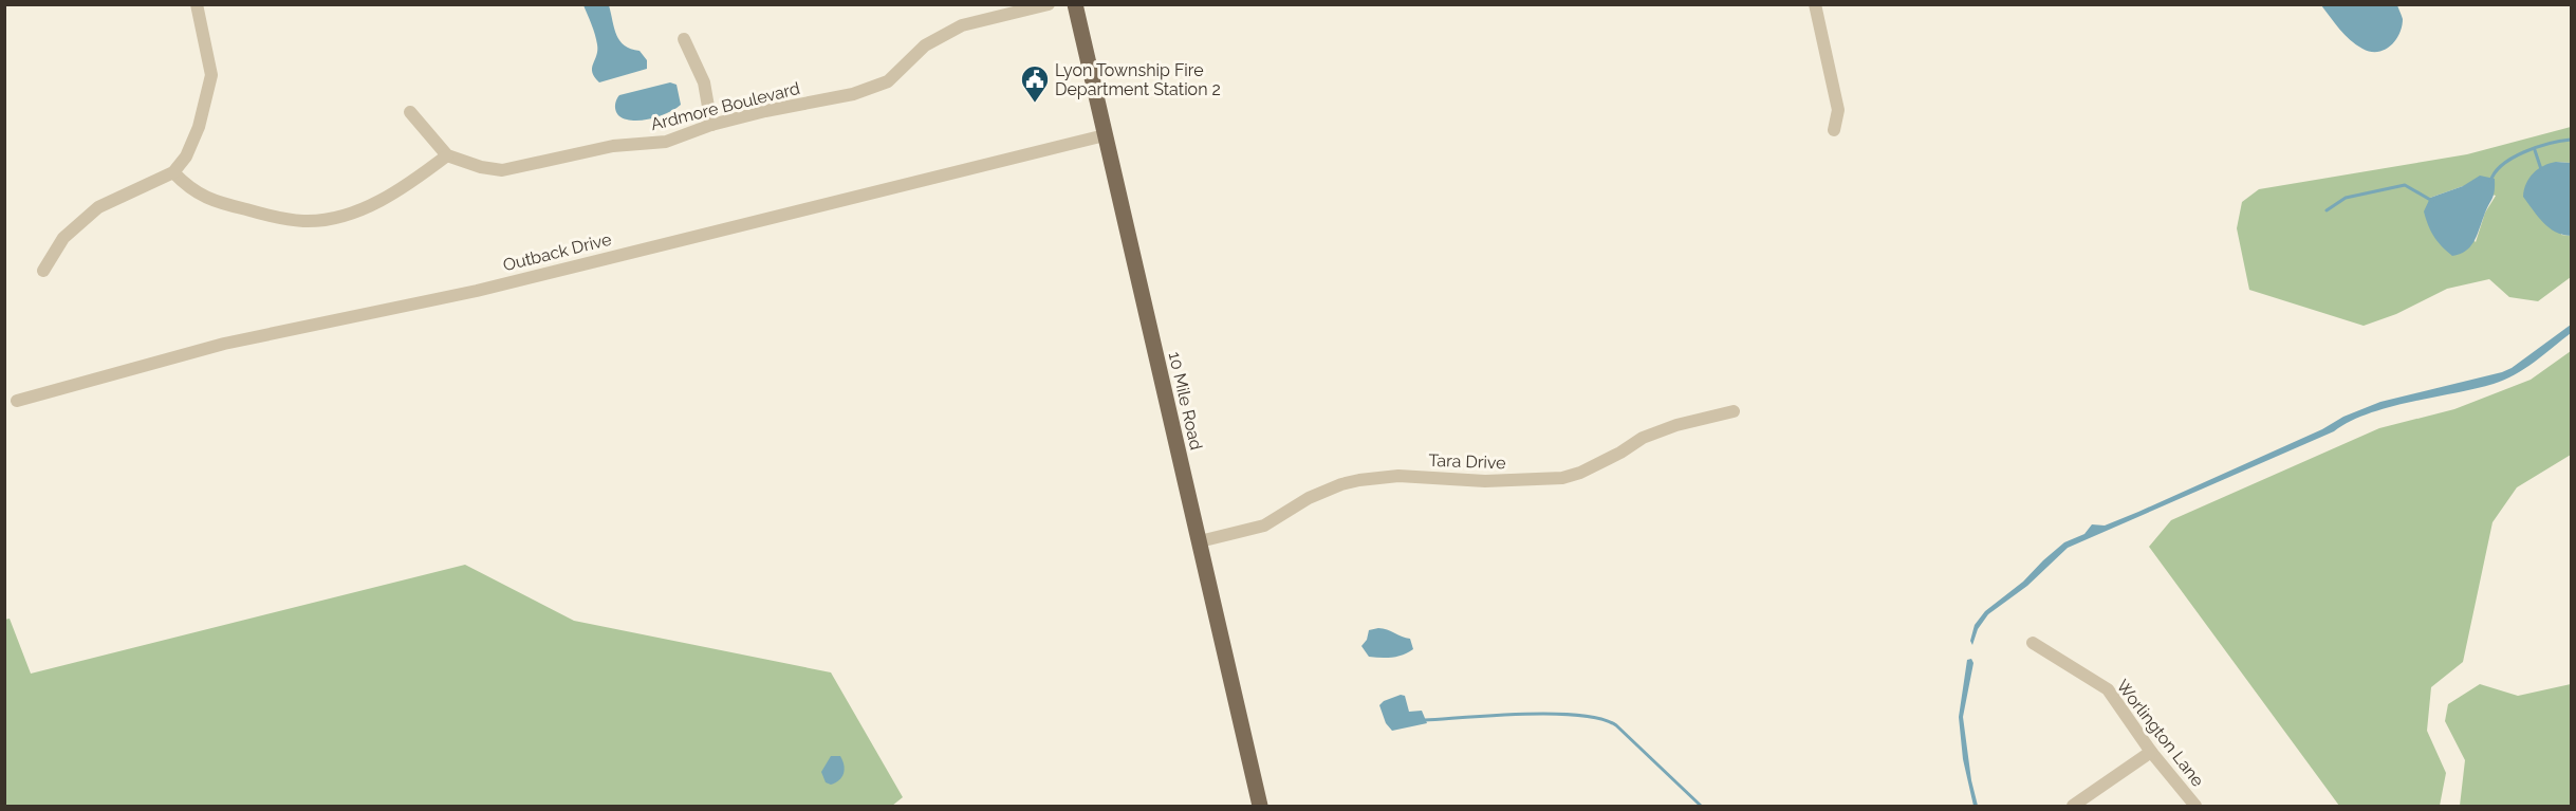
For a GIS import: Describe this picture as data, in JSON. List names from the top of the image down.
{
  "streets": {
    "main road": ["10 Mile Road"],
    "street": [
      "Ardmore Boulevard",
      "Outback Drive",
      "Tara Drive",
      "Worlington Lane"
    ]
  },
  "crossings": [
    ["Outback Drive", "10 Mile Road"],
    ["10 Mile Road", "Tara Drive"]
  ],
  "places": {
    "public building": ["Lyon Township Fire Department Station 2"]
  }
}
